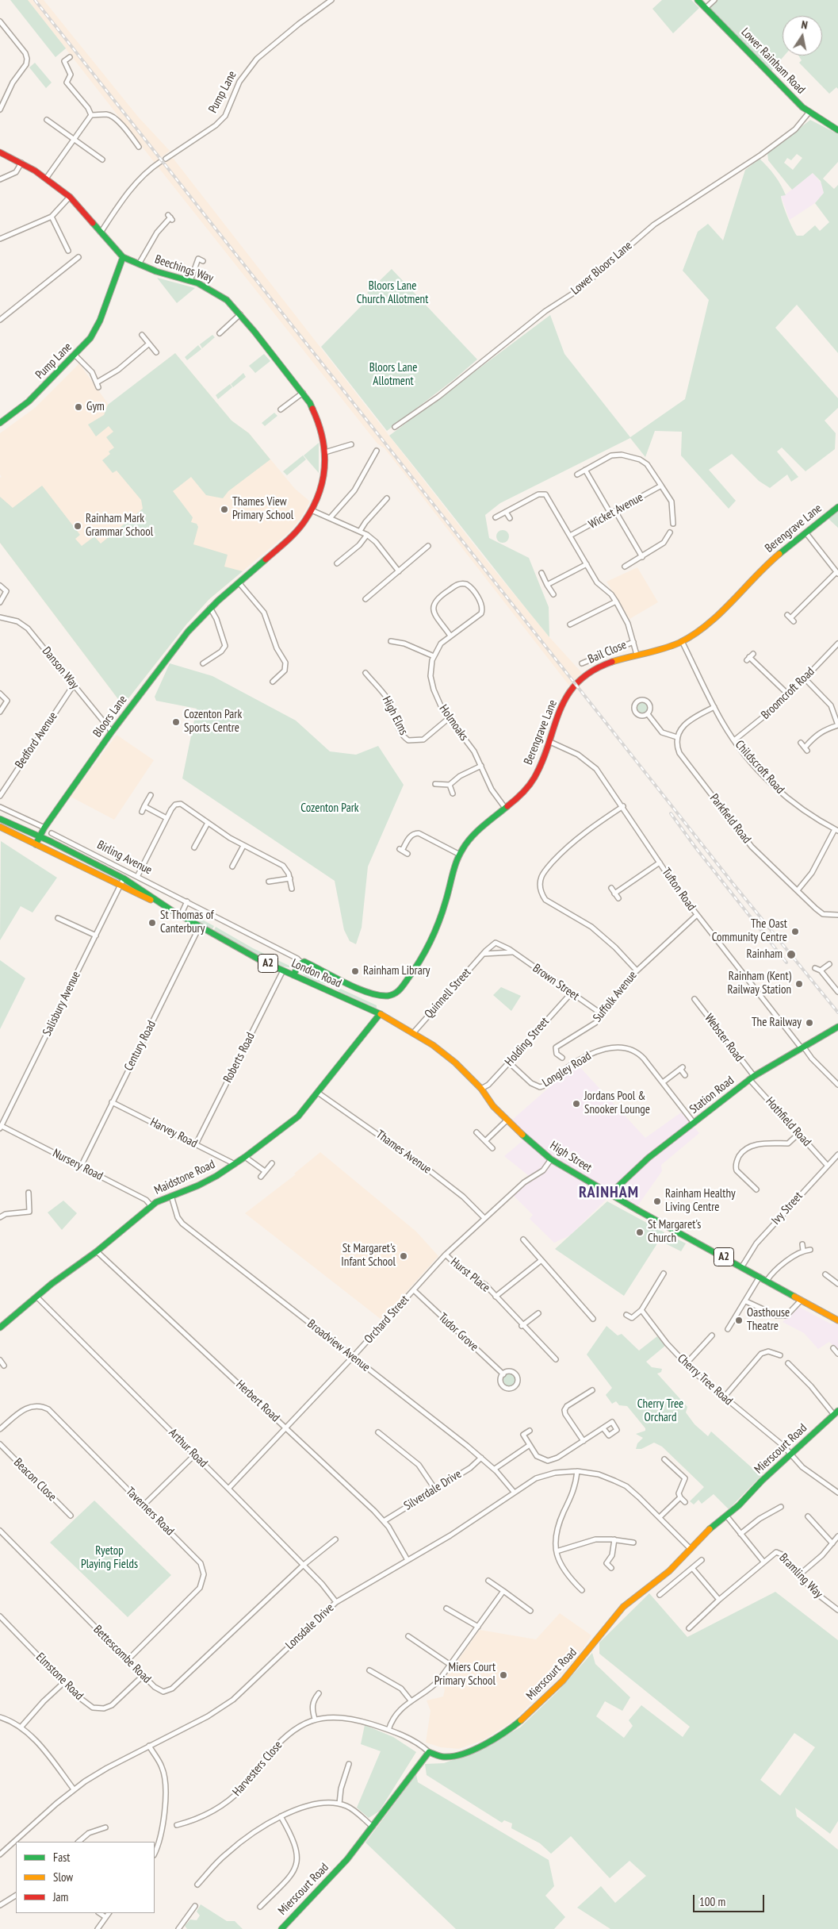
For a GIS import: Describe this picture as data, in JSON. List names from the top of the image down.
{
  "streets": {
    "street": [
      "Lower Rainham Road",
      "Pump Lane",
      "Lower Bloors Lane",
      "Beechings Way",
      "Wicket Avenue",
      "Berengrave Lane",
      "Bail Close",
      "Danson Way",
      "Broomcroft Road",
      "High Elms",
      "Bloors Lane",
      "Holmoaks",
      "Bedford Avenue",
      "Childscroft Road",
      "Parkfield Road",
      "Birling Avenue",
      "Tufton Road",
      "A2",
      "London Road",
      "Brown Street",
      "Quinnell Street",
      "Suffolk Avenue",
      "Salisbury Avenue",
      "Webster Road",
      "Holding Street",
      "Century Road",
      "Roberts Road",
      "Longley Road",
      "Station Road",
      "Hothfield Road",
      "Harvey Road",
      "Thames Avenue",
      "High Street",
      "Nursery Road",
      "Maidstone Road",
      "Ivy Street",
      "Hurst Place",
      "Orchard Street",
      "Tudor Grove",
      "Broadview Avenue",
      "Cherry Tree Road",
      "Herbert Road",
      "Arthur Road",
      "Mierscourt Road",
      "Beacon Close",
      "Silverdale Drive",
      "Taverners Road",
      "Bramling Way",
      "Lonsdale Drive",
      "Bettescombe Road",
      "Elmstone Road",
      "Harvesters Close"
    ]
  },
  "crossings": [
    ["Lower Rainham Road", "Lower Bloors Lane"],
    ["Pump Lane", "Beechings Way"],
    ["Beechings Way", "Bloors Lane"],
    ["Berengrave Lane", "Holmoaks"],
    ["Berengrave Lane", "Childscroft Road"],
    ["Berengrave Lane", "Birling Avenue"],
    ["Berengrave Lane", "Tufton Road"],
    ["Danson Way", "Bloors Lane"],
    ["Danson Way", "Bedford Avenue"],
    ["Broomcroft Road", "Childscroft Road"],
    ["High Elms", "Holmoaks"],
    ["Bloors Lane", "London Road"],
    ["Tufton Road", "Suffolk Avenue"],
    ["Tufton Road", "Station Road"],
    ["London Road", "Salisbury Avenue"],
    ["London Road", "Century Road"],
    ["London Road", "Roberts Road"],
    ["London Road", "High Street"],
    ["London Road", "Maidstone Road"],
    ["Brown Street", "Quinnell Street"],
    ["Brown Street", "Suffolk Avenue"],
    ["Brown Street", "Holding Street"],
    ["Quinnell Street", "High Street"],
    ["Salisbury Avenue", "Nursery Road"],
    ["Webster Road", "Station Road"],
    ["Webster Road", "Hothfield Road"],
    ["Holding Street", "Longley Road"],
    ["Holding Street", "High Street"],
    ["Century Road", "Harvey Road"],
    ["Century Road", "Nursery Road"],
    ["Roberts Road", "Harvey Road"],
    ["Longley Road", "Station Road"],
    ["Station Road", "Hothfield Road"],
    ["Station Road", "High Street"],
    ["Hothfield Road", "Ivy Street"],
    ["Harvey Road", "Maidstone Road"],
    ["Thames Avenue", "Maidstone Road"],
    ["Thames Avenue", "Orchard Street"],
    ["High Street", "Maidstone Road"],
    ["High Street", "Ivy Street"],
    ["High Street", "Orchard Street"],
    ["Nursery Road", "Maidstone Road"],
    ["Maidstone Road", "Broadview Avenue"],
    ["Maidstone Road", "Herbert Road"],
    ["Maidstone Road", "Arthur Road"],
    ["Hurst Place", "Orchard Street"],
    ["Orchard Street", "Tudor Grove"],
    ["Orchard Street", "Broadview Avenue"],
    ["Orchard Street", "Herbert Road"],
    ["Orchard Street", "Arthur Road"],
    ["Broadview Avenue", "Silverdale Drive"],
    ["Broadview Avenue", "Lonsdale Drive"],
    ["Cherry Tree Road", "Mierscourt Road"],
    ["Herbert Road", "Silverdale Drive"],
    ["Herbert Road", "Lonsdale Drive"],
    ["Arthur Road", "Lonsdale Drive"],
    ["Arthur Road", "Bettescombe Road"],
    ["Mierscourt Road", "Bramling Way"],
    ["Mierscourt Road", "Lonsdale Drive"],
    ["Mierscourt Road", "Harvesters Close"],
    ["Taverners Road", "Bettescombe Road"],
    ["Bettescombe Road", "Elmstone Road"]
  ],
  "districts": ["RAINHAM"],
  "parks": [
    "Bloors Lane Church Allotment",
    "Bloors Lane Allotment",
    "Cozenton Park",
    "Cherry Tree Orchard",
    "Ryetop Playing Fields"
  ],
  "places": [
    "Gym",
    "Thames View Primary School",
    "Rainham Mark Grammar School",
    "Cozenton Park Sports Centre",
    "St Thomas of Canterbury",
    "The Oast Community Centre",
    "Rainham",
    "Rainham Library",
    "Rainham (Kent) Railway Station",
    "The Railway",
    "Jordans Pool & Snooker Lounge",
    "Rainham Healthy Living Centre",
    "St Margaret's Church",
    "St Margaret's Infant School",
    "Oasthouse Theatre",
    "Miers Court Primary School"
  ],
  "legend": ["Fast", "Slow", "Jam"],
  "scale_bar": "100 m",
  "north": "top"
}
